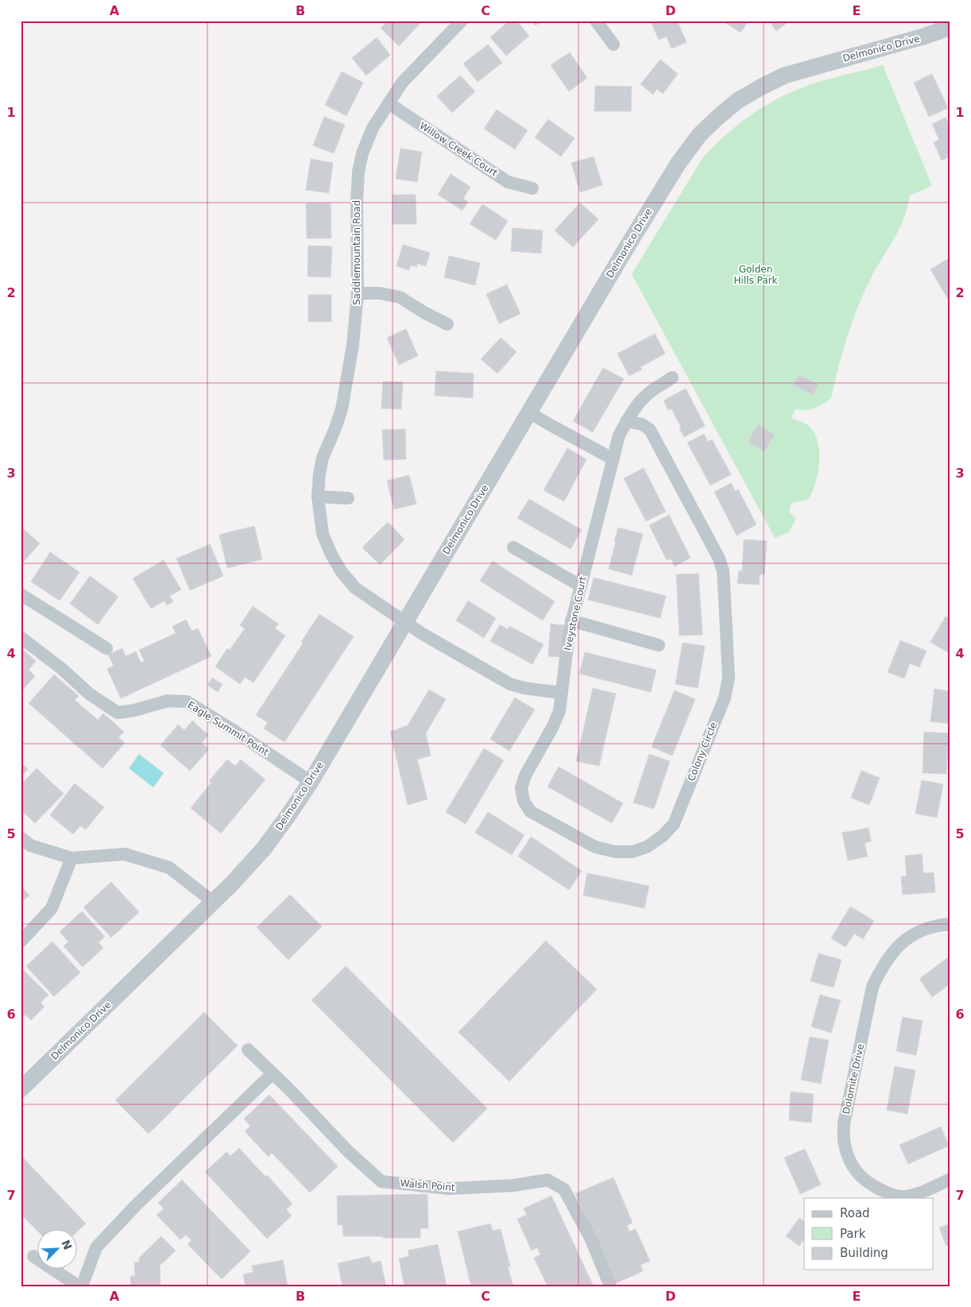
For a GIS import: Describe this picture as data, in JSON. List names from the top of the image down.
{
  "streets": {
    "street": [
      "Delmonico Drive",
      "Willow Creek Court",
      "Saddlemountain Road",
      "Iveystone Court",
      "Eagle Summit Point",
      "Colony Circle",
      "Dolomite Drive",
      "Walsh Point"
    ]
  },
  "crossings": [
    ["Delmonico Drive", "Saddlemountain Road"],
    ["Delmonico Drive", "Eagle Summit Point"],
    ["Willow Creek Court", "Saddlemountain Road"],
    ["Iveystone Court", "Colony Circle"]
  ],
  "parks": ["Golden Hills Park"],
  "legend": ["Road", "Park", "Building"],
  "north": "top right",
  "grid": {
    "columns": [
      "A",
      "B",
      "C",
      "D",
      "E"
    ],
    "rows": [
      "1",
      "2",
      "3",
      "4",
      "5",
      "6",
      "7"
    ]
  }
}
